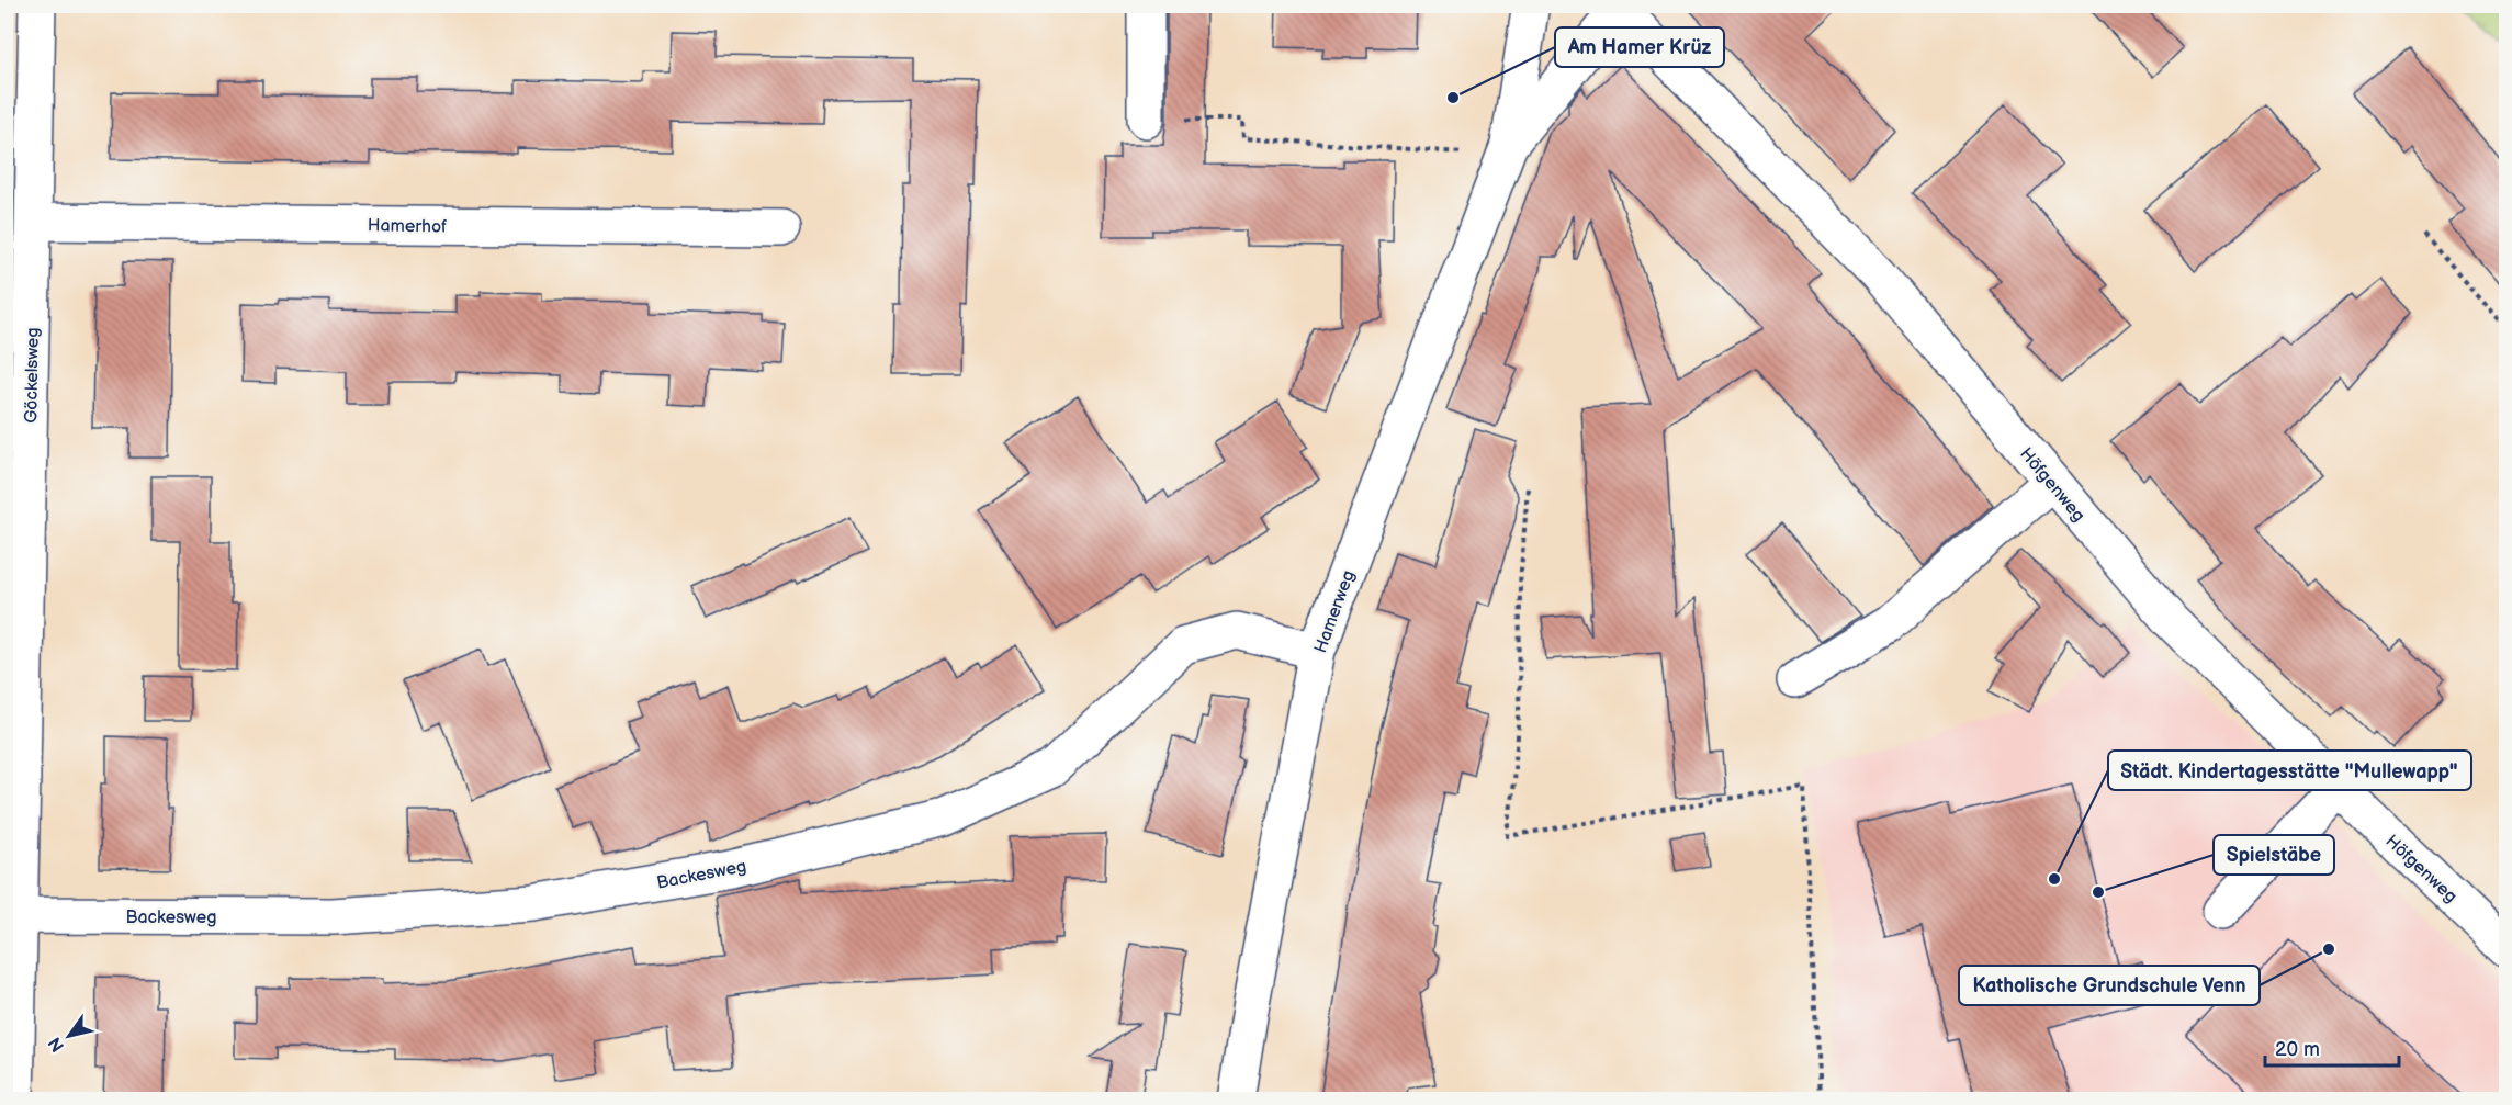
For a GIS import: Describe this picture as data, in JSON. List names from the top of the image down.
{
  "streets": {
    "street": [
      "Hamerhof",
      "Göckelsweg",
      "Höfgenweg",
      "Hamerweg",
      "Backesweg"
    ]
  },
  "crossings": [
    ["Hamerhof", "Göckelsweg"],
    ["Göckelsweg", "Backesweg"],
    ["Höfgenweg", "Hamerweg"],
    ["Hamerweg", "Backesweg"]
  ],
  "places": [
    "Am Hamer Krüz",
    "Städt. Kindertagesstätte \"Mullewapp\"",
    "Spielstäbe",
    "Katholische Grundschule Venn"
  ],
  "scale_bar": "20 m",
  "north": "bottom left"
}
